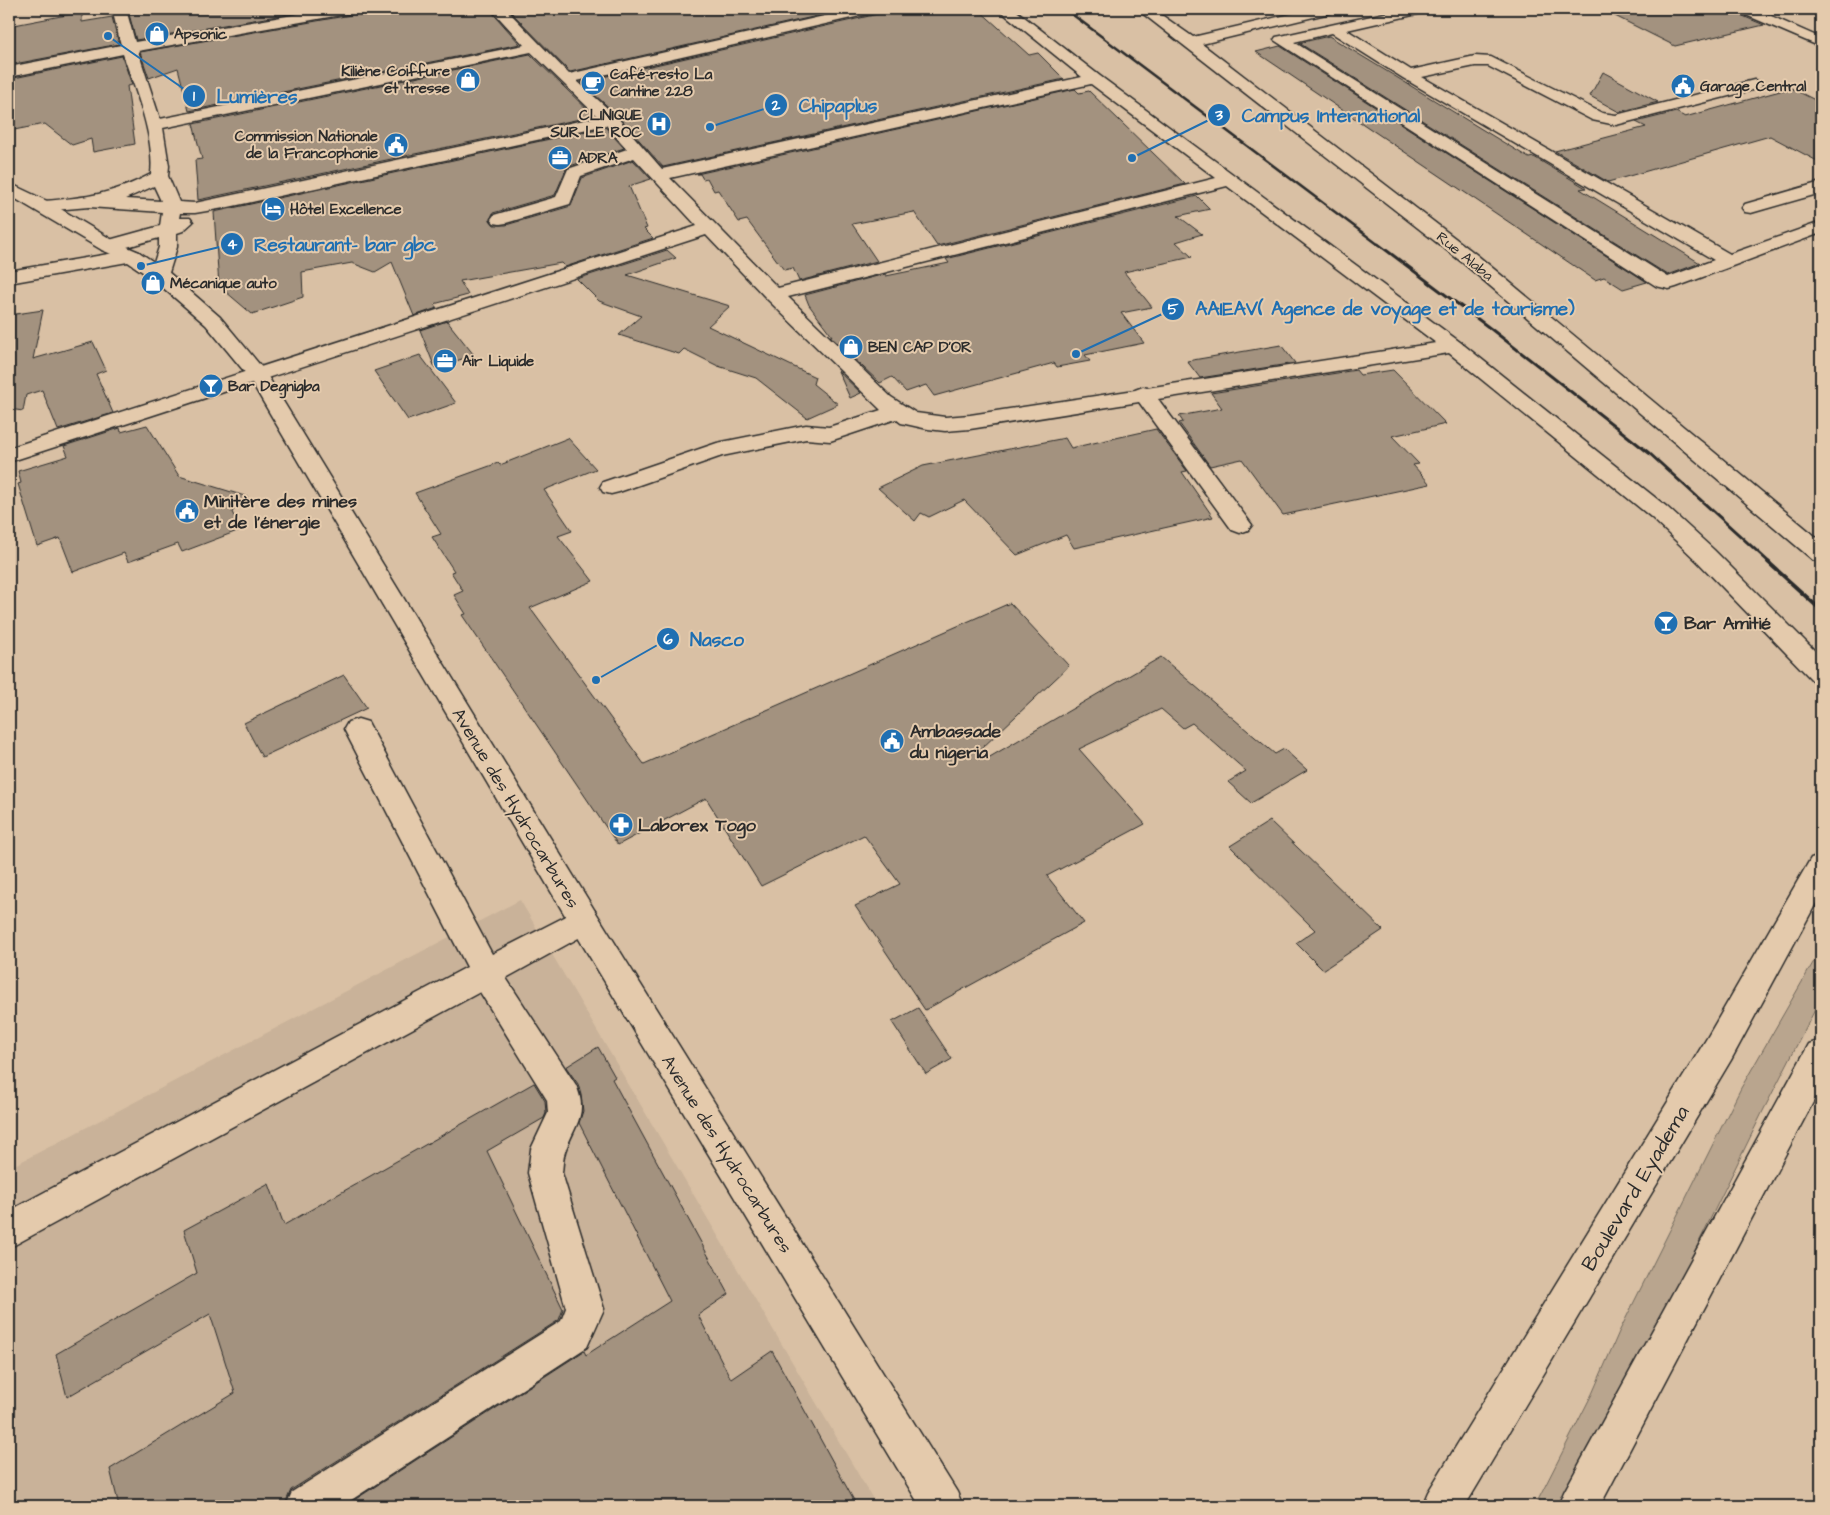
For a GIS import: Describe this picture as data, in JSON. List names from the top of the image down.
{
  "streets": {
    "main road": ["Rue Alaba", "Avenue des Hydrocarbures", "Boulevard Eyadema"]
  },
  "places": {
    "shop": [
      "Apsonic",
      "Kiliène Coiffure et tresse",
      "Mécanique auto",
      "BEN CAP D'OR"
    ],
    "other": [
      "Lumières",
      "Chipaplus",
      "Campus International",
      "Restaurant- bar gbc",
      "AAIEAV( Agence de voyage et de tourisme)",
      "Nasco"
    ],
    "cafe": ["Café-resto La Cantine 228"],
    "public building": [
      "Garage Central",
      "Commission Nationale de la Francophonie",
      "Minitère des mines et de l'énergie",
      "Ambassade du nigeria"
    ],
    "hospital": ["CLINIQUE SUR LE ROC"],
    "office": ["ADRA", "Air Liquide"],
    "hotel": ["Hôtel Excellence"],
    "bar": ["Bar Degnigba", "Bar Amitié"],
    "pharmacy": ["Laborex Togo"]
  }
}
